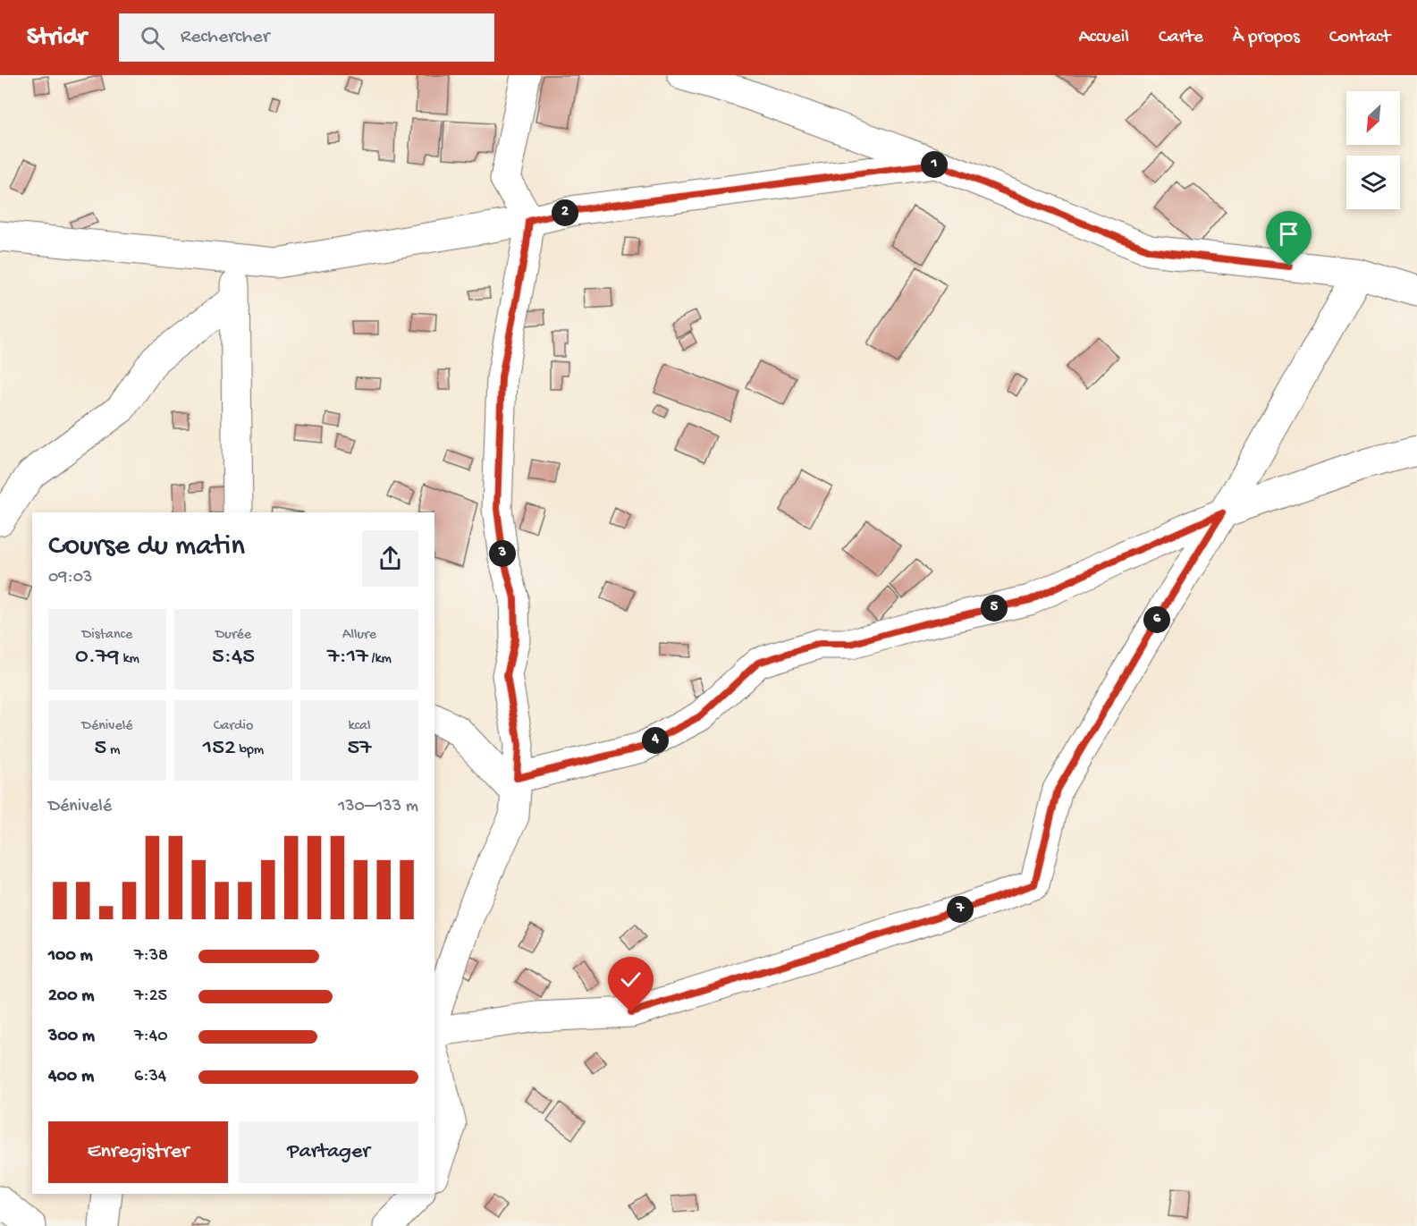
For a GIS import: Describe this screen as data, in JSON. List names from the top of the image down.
{
  "north": "bottom left",
  "page": {
    "header": "Stridr",
    "search": "Rechercher",
    "nav": [
      "Accueil",
      "Carte",
      "À propos",
      "Contact"
    ],
    "pins": [
      "1",
      "2",
      "3",
      "5",
      "6",
      "4",
      "7"
    ],
    "heading": ["Course du matin", "09:03"],
    "stats": [
      ["Distance", "0.79 km"],
      ["Durée", "5:45"],
      ["Allure", "7:17 /km"],
      ["Dénivelé", "5 m"],
      ["Cardio", "152 bpm"],
      ["kcal", "57"]
    ],
    "chart": ["Dénivelé", "130–133 m"],
    "list": [
      {
        "name": "100 m",
        "note": "7:38"
      },
      {
        "name": "200 m",
        "note": "7:25"
      },
      {
        "name": "300 m",
        "note": "7:40"
      },
      {
        "name": "400 m",
        "note": "6:34"
      }
    ],
    "buttons": ["Enregistrer", "Partager"]
  }
}
